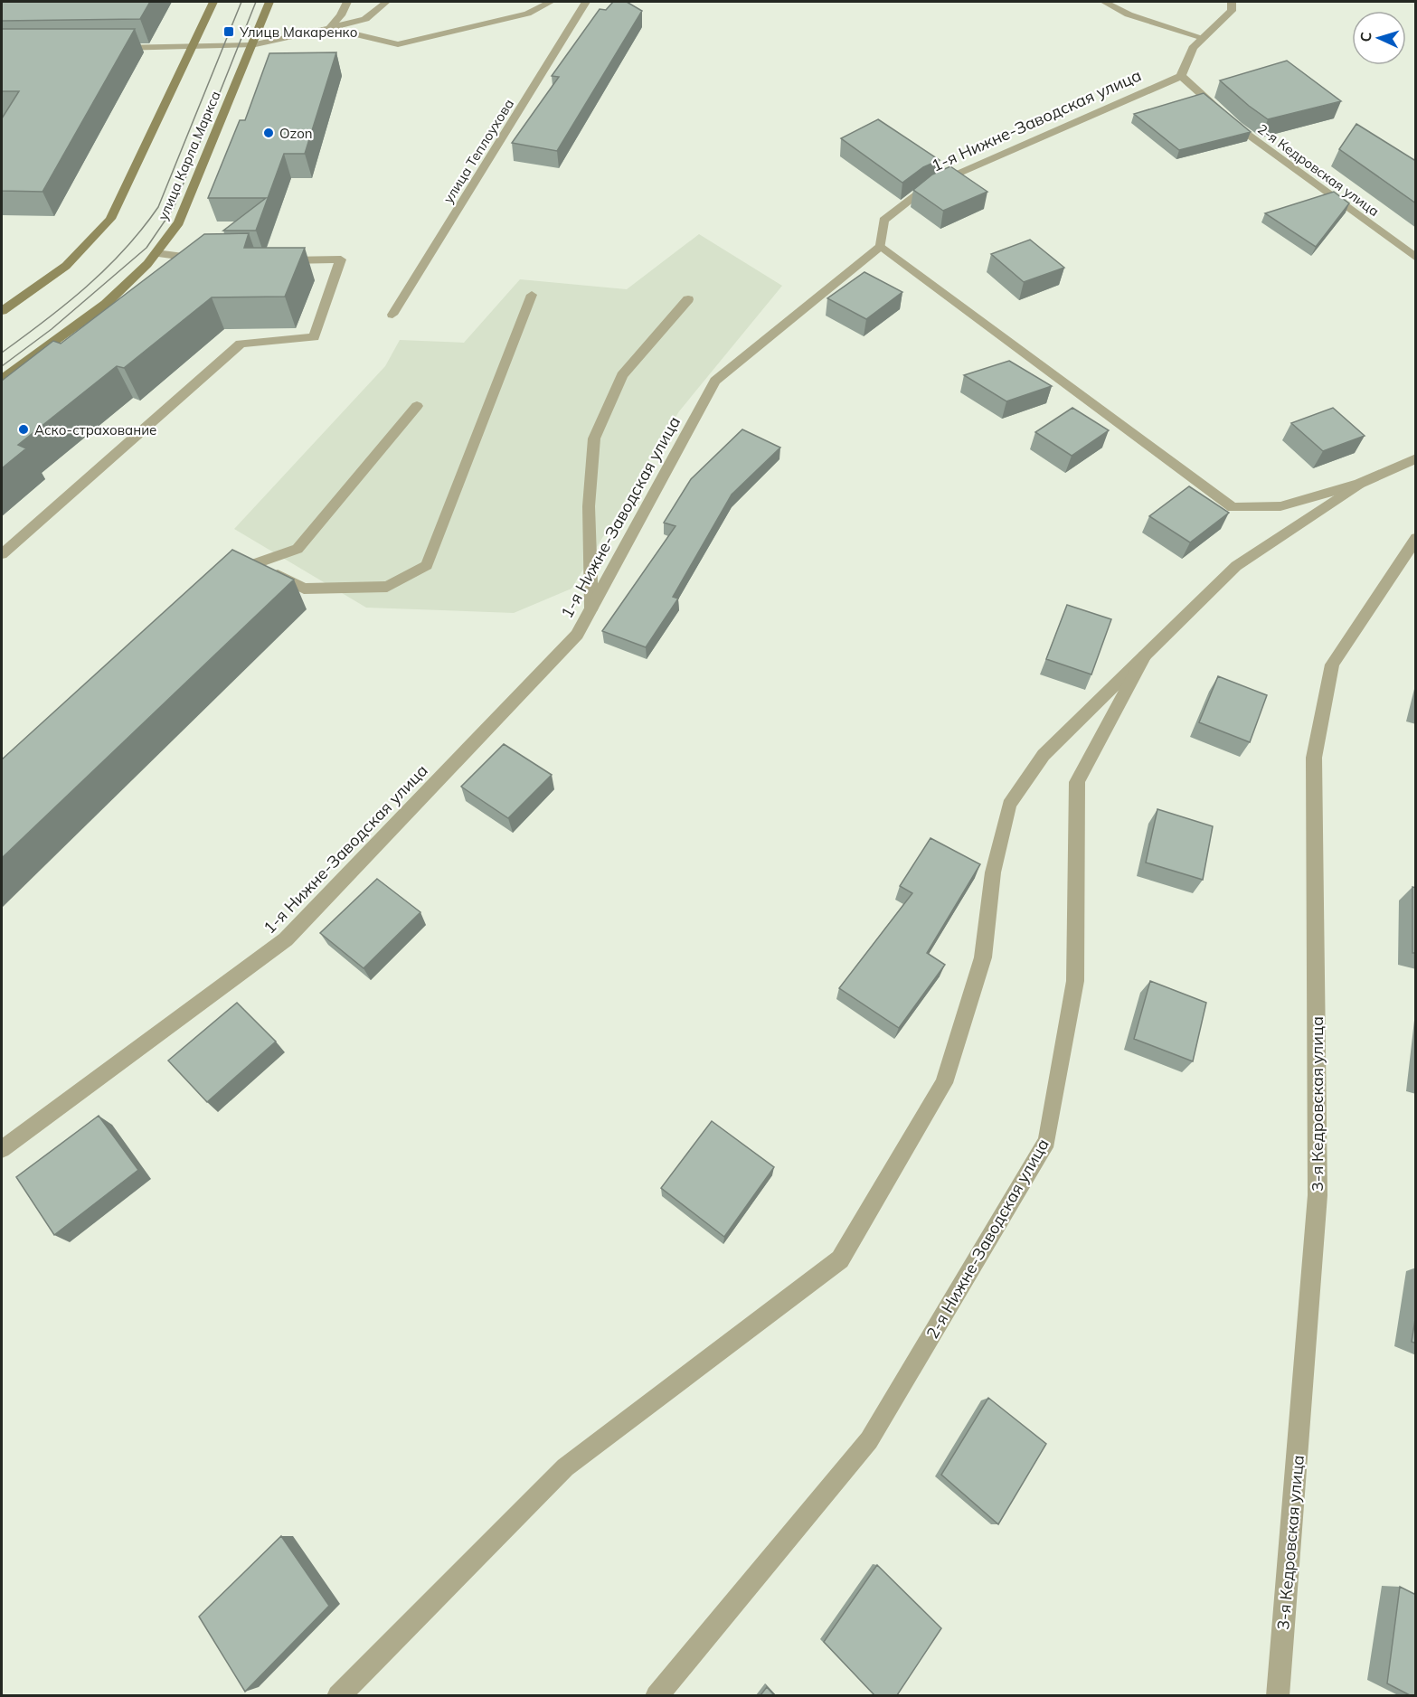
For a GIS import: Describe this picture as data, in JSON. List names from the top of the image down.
{
  "streets": {
    "main road": ["улица Карла Маркса"],
    "street": [
      "1-я Нижне-Заводская улица",
      "улица Теплоухова",
      "2-я Кедровская улица",
      "3-я Кедровская улица",
      "2-я Нижне-Заводская улица"
    ]
  },
  "crossings": [
    ["1-я Нижне-Заводская улица", "2-я Кедровская улица"]
  ],
  "places": {
    "transit": ["Улицв Макаренко"],
    "other": ["Ozon", "Аско-страхование"]
  },
  "north": "left"
}
